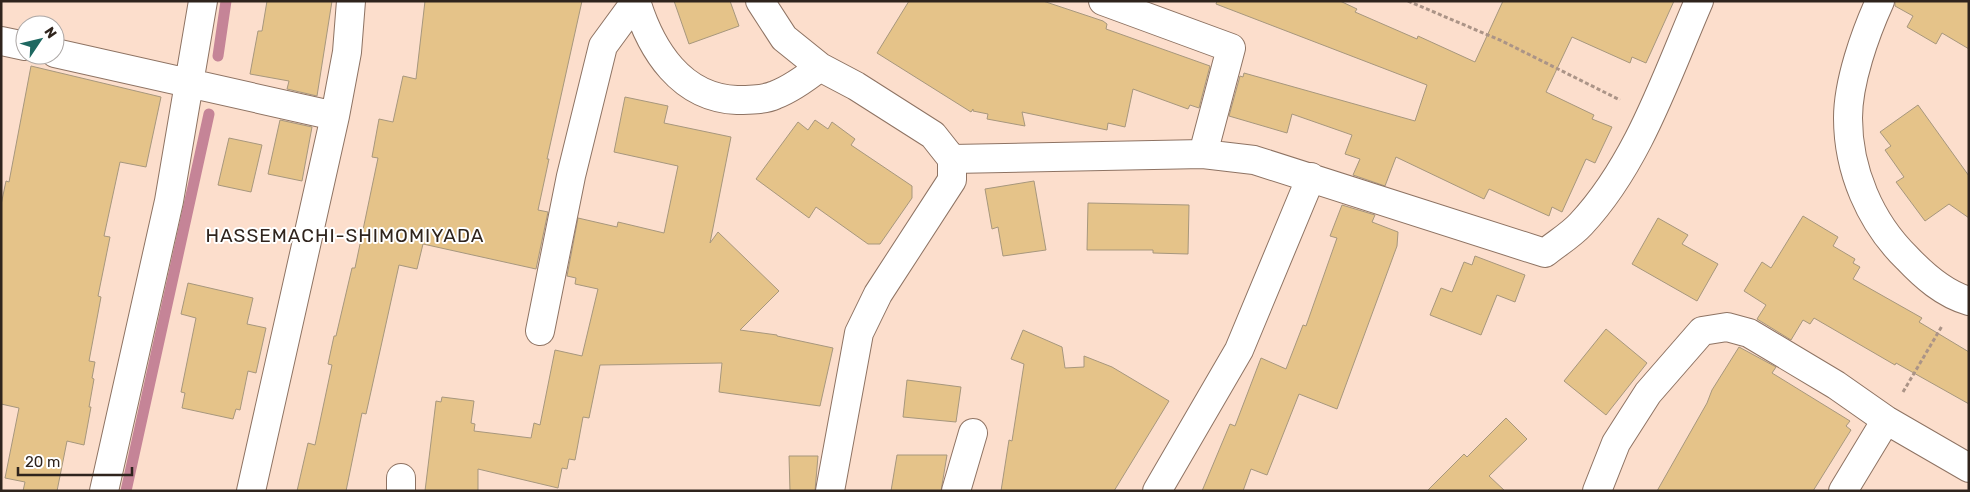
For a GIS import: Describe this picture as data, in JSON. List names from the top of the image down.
{
  "districts": ["HASSEMACHI-SHIMOMIYADA"],
  "scale_bar": "20 m",
  "north": "top right"
}
